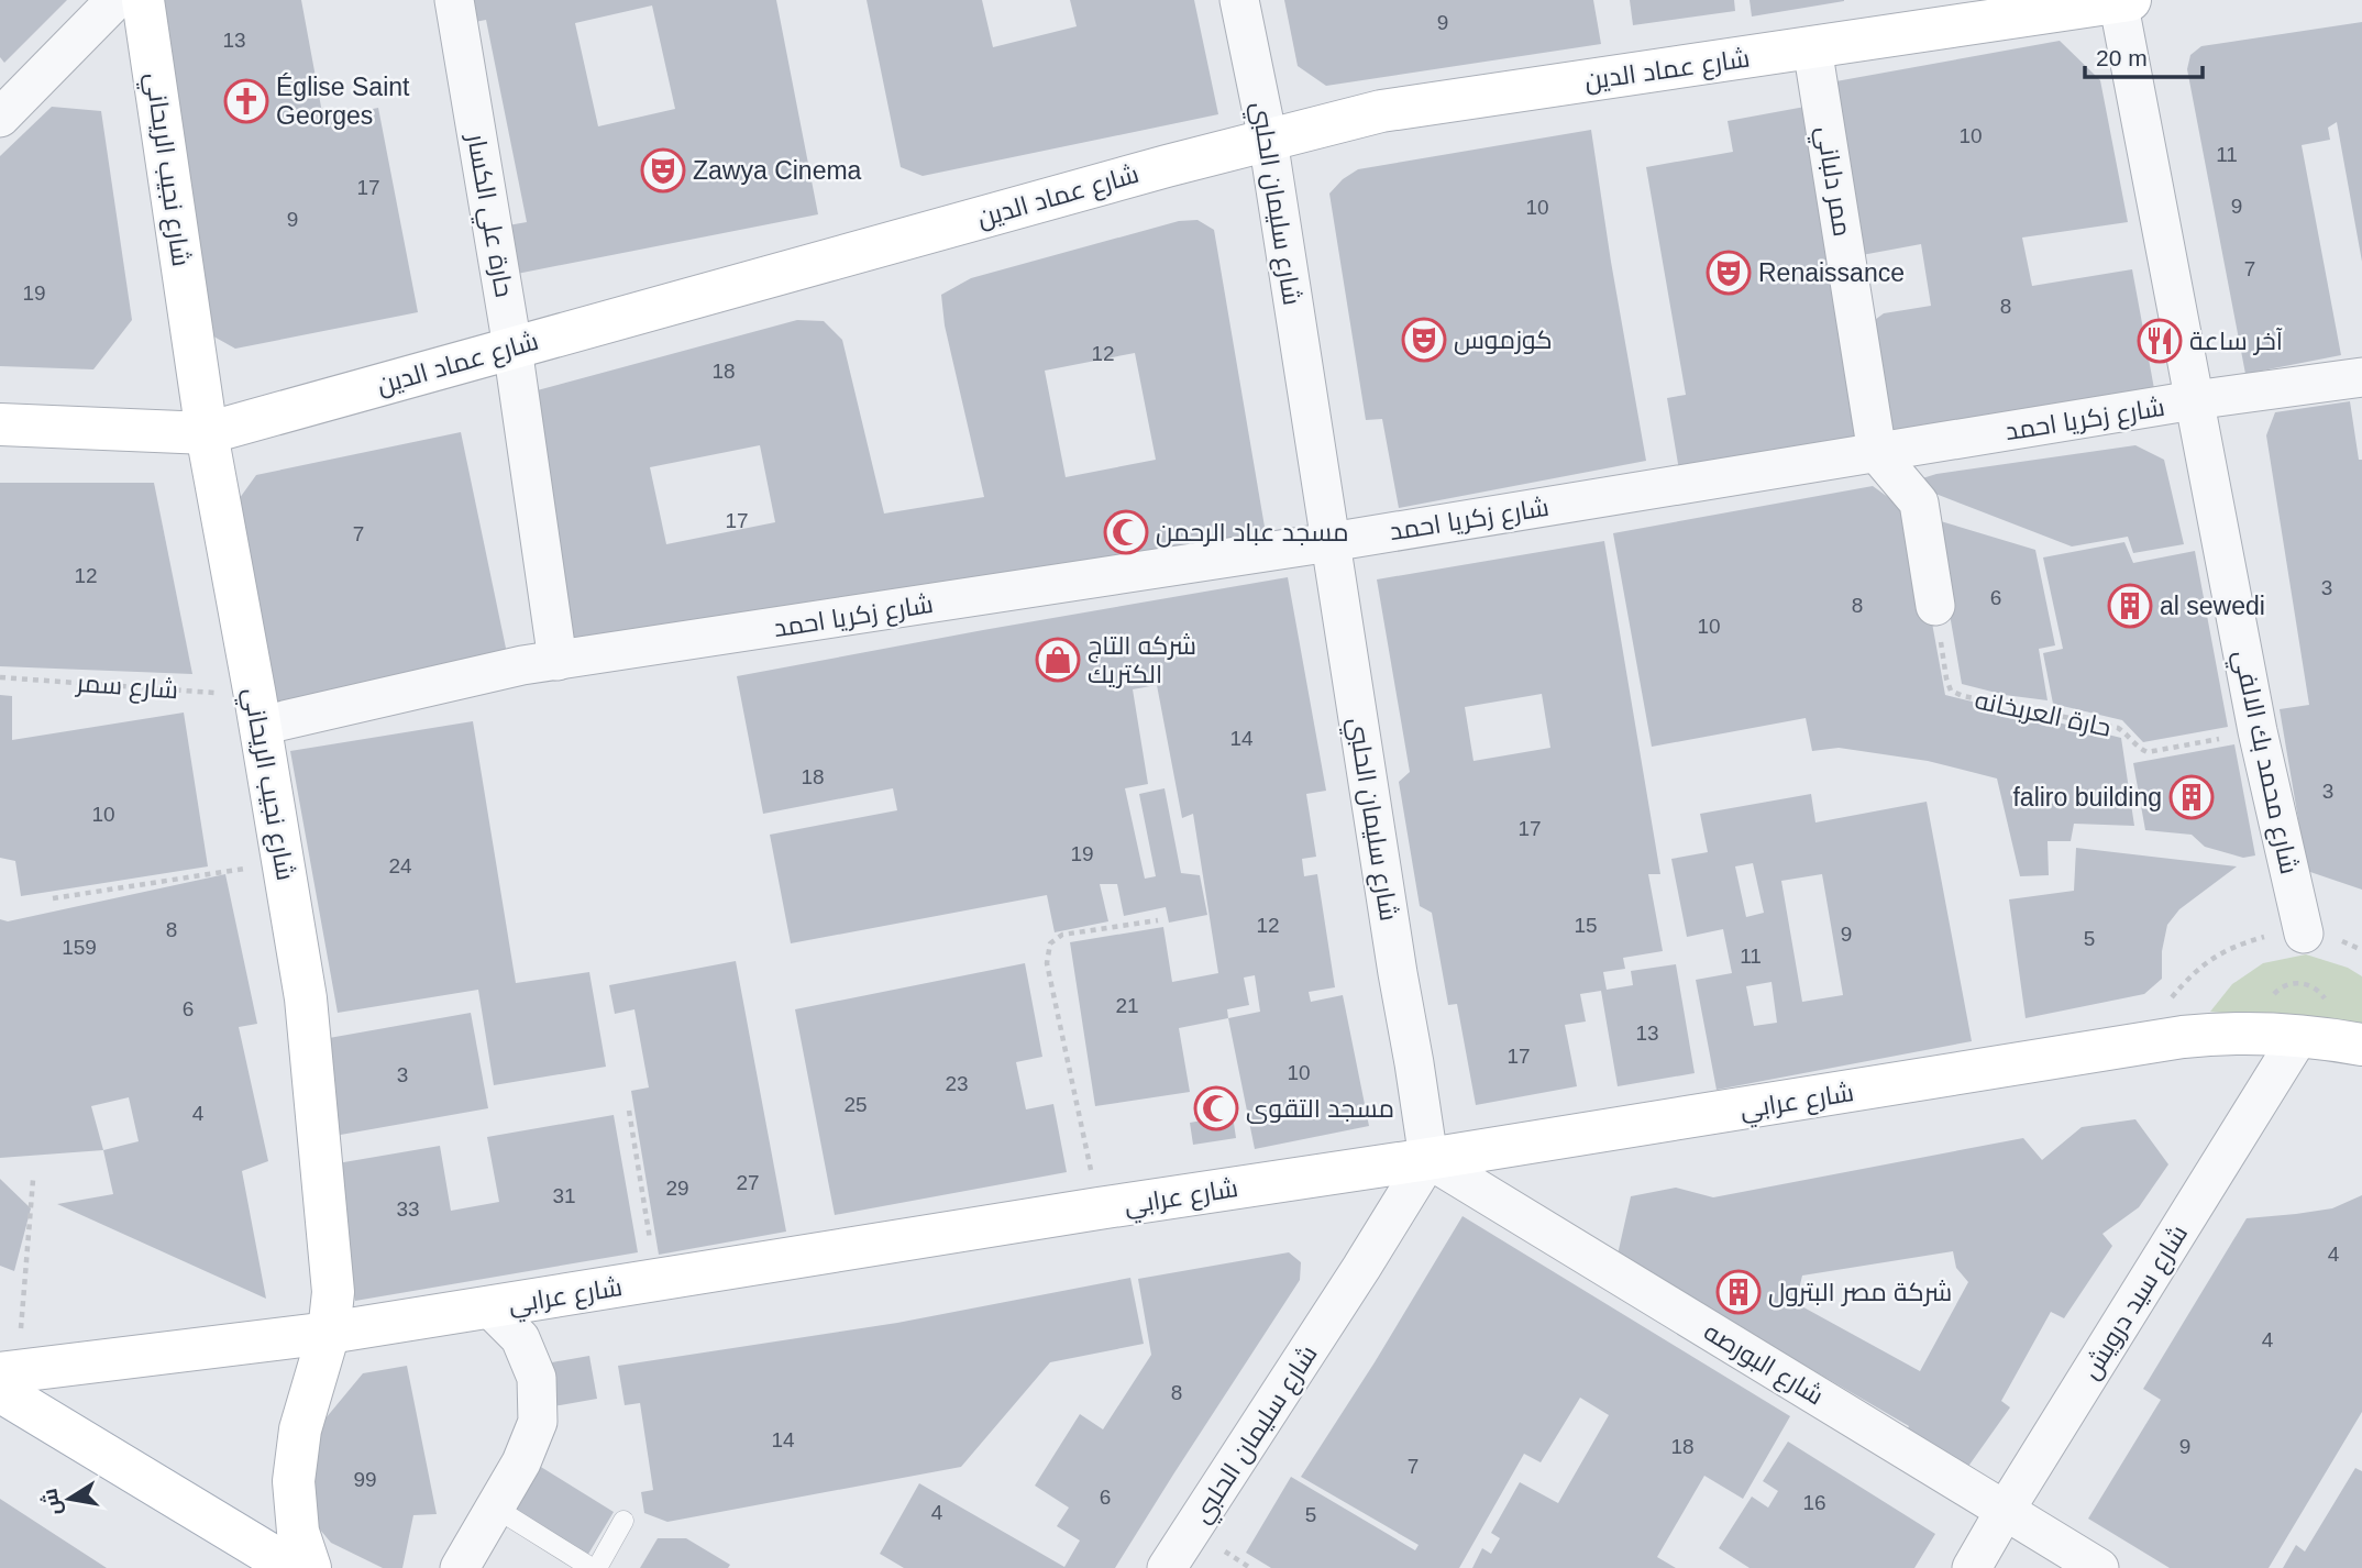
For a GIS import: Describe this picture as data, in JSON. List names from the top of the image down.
{
  "streets": {
    "street": [
      "شارع عماد الدين",
      "شارع نجيب الريحاني",
      "ممر دلباني",
      "شارع سليمان الحلبي",
      "حارة علي الكسار",
      "شارع زكريا احمد",
      "شارع محمد بك الالفي",
      "شارع عرابي",
      "شارع سيد درويش",
      "شارع البورصه"
    ],
    "path": ["شارع سمر", "حارة العربخانه"]
  },
  "crossings": [
    ["شارع عماد الدين", "شارع نجيب الريحاني"],
    ["شارع عماد الدين", "ممر دلباني"],
    ["شارع عماد الدين", "شارع سليمان الحلبي"],
    ["شارع عماد الدين", "حارة علي الكسار"],
    ["شارع عماد الدين", "شارع محمد بك الالفي"],
    ["شارع نجيب الريحاني", "شارع زكريا احمد"],
    ["شارع نجيب الريحاني", "شارع سمر"],
    ["شارع نجيب الريحاني", "شارع عرابي"],
    ["ممر دلباني", "شارع زكريا احمد"],
    ["شارع سليمان الحلبي", "شارع زكريا احمد"],
    ["شارع سليمان الحلبي", "شارع عرابي"],
    ["شارع سليمان الحلبي", "شارع البورصه"],
    ["حارة علي الكسار", "شارع زكريا احمد"],
    ["شارع زكريا احمد", "شارع سمر"],
    ["شارع زكريا احمد", "شارع محمد بك الالفي"],
    ["حارة العربخانه", "شارع محمد بك الالفي"],
    ["شارع عرابي", "شارع سيد درويش"],
    ["شارع عرابي", "شارع البورصه"],
    ["شارع سيد درويش", "شارع البورصه"]
  ],
  "places": {
    "church": ["Église Saint Georges"],
    "theatre": ["Zawya Cinema", "Renaissance", "كوزموس"],
    "restaurant": ["آخر ساعة"],
    "mosque": ["مسجد عباد الرحمن", "مسجد التقوى"],
    "building": ["al sewedi", "faliro building", "شركة مصر البترول"],
    "shop": ["شركه التاج الكتريك"]
  },
  "house_numbers": [
    "9",
    "13",
    "10",
    "11",
    "17",
    "9",
    "10",
    "9",
    "7",
    "19",
    "8",
    "12",
    "18",
    "17",
    "7",
    "12",
    "3",
    "6",
    "8",
    "10",
    "14",
    "18",
    "3",
    "10",
    "17",
    "19",
    "24",
    "12",
    "15",
    "8",
    "9",
    "5",
    "159",
    "11",
    "21",
    "6",
    "13",
    "17",
    "10",
    "3",
    "23",
    "25",
    "4",
    "27",
    "29",
    "31",
    "33",
    "4",
    "4",
    "8",
    "14",
    "18",
    "9",
    "7",
    "99",
    "6",
    "16",
    "4",
    "5"
  ],
  "scale_bar": "20 m",
  "north": "left"
}
